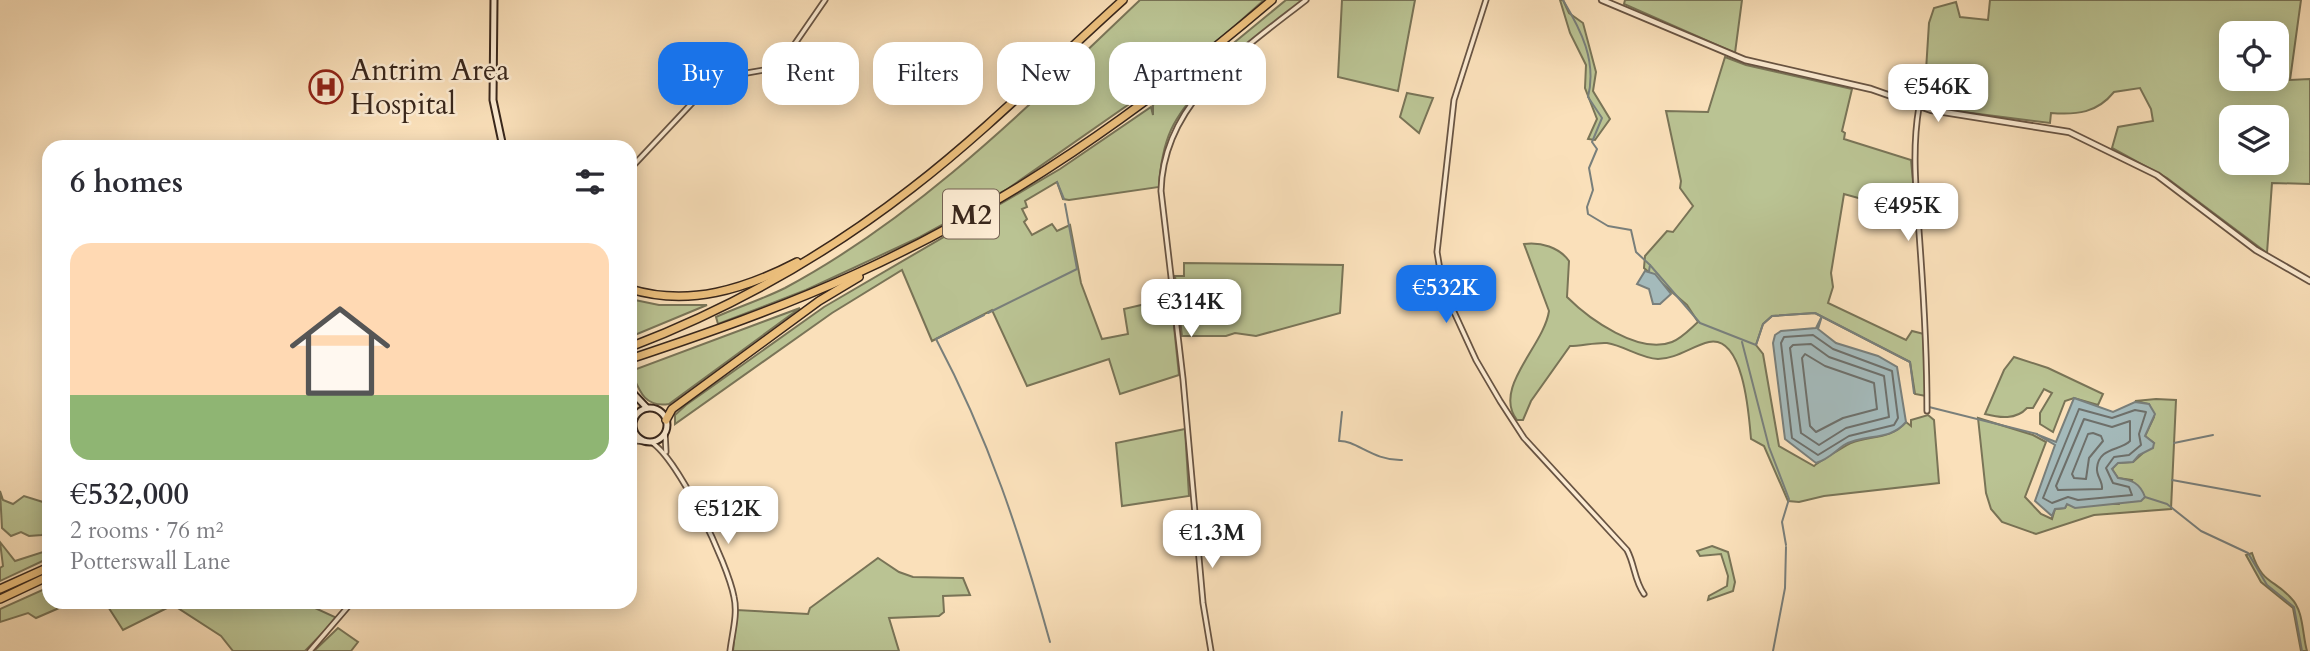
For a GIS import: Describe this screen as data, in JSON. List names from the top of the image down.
{
  "streets": {
    "highway": ["M2"]
  },
  "places": {
    "hospital": ["Antrim Area Hospital"]
  },
  "page": {
    "chip": [
      "Buy",
      "Rent",
      "Filters",
      "New",
      "Apartment"
    ],
    "price": [
      "€546K",
      "€495K",
      "€532K",
      "€314K",
      "€512K",
      "€1.3M"
    ],
    "heading": "6 homes",
    "list": [
      {
        "name": "€532,000",
        "note": "2 rooms · 76 m² · Potterswall Lane"
      }
    ]
  }
}
